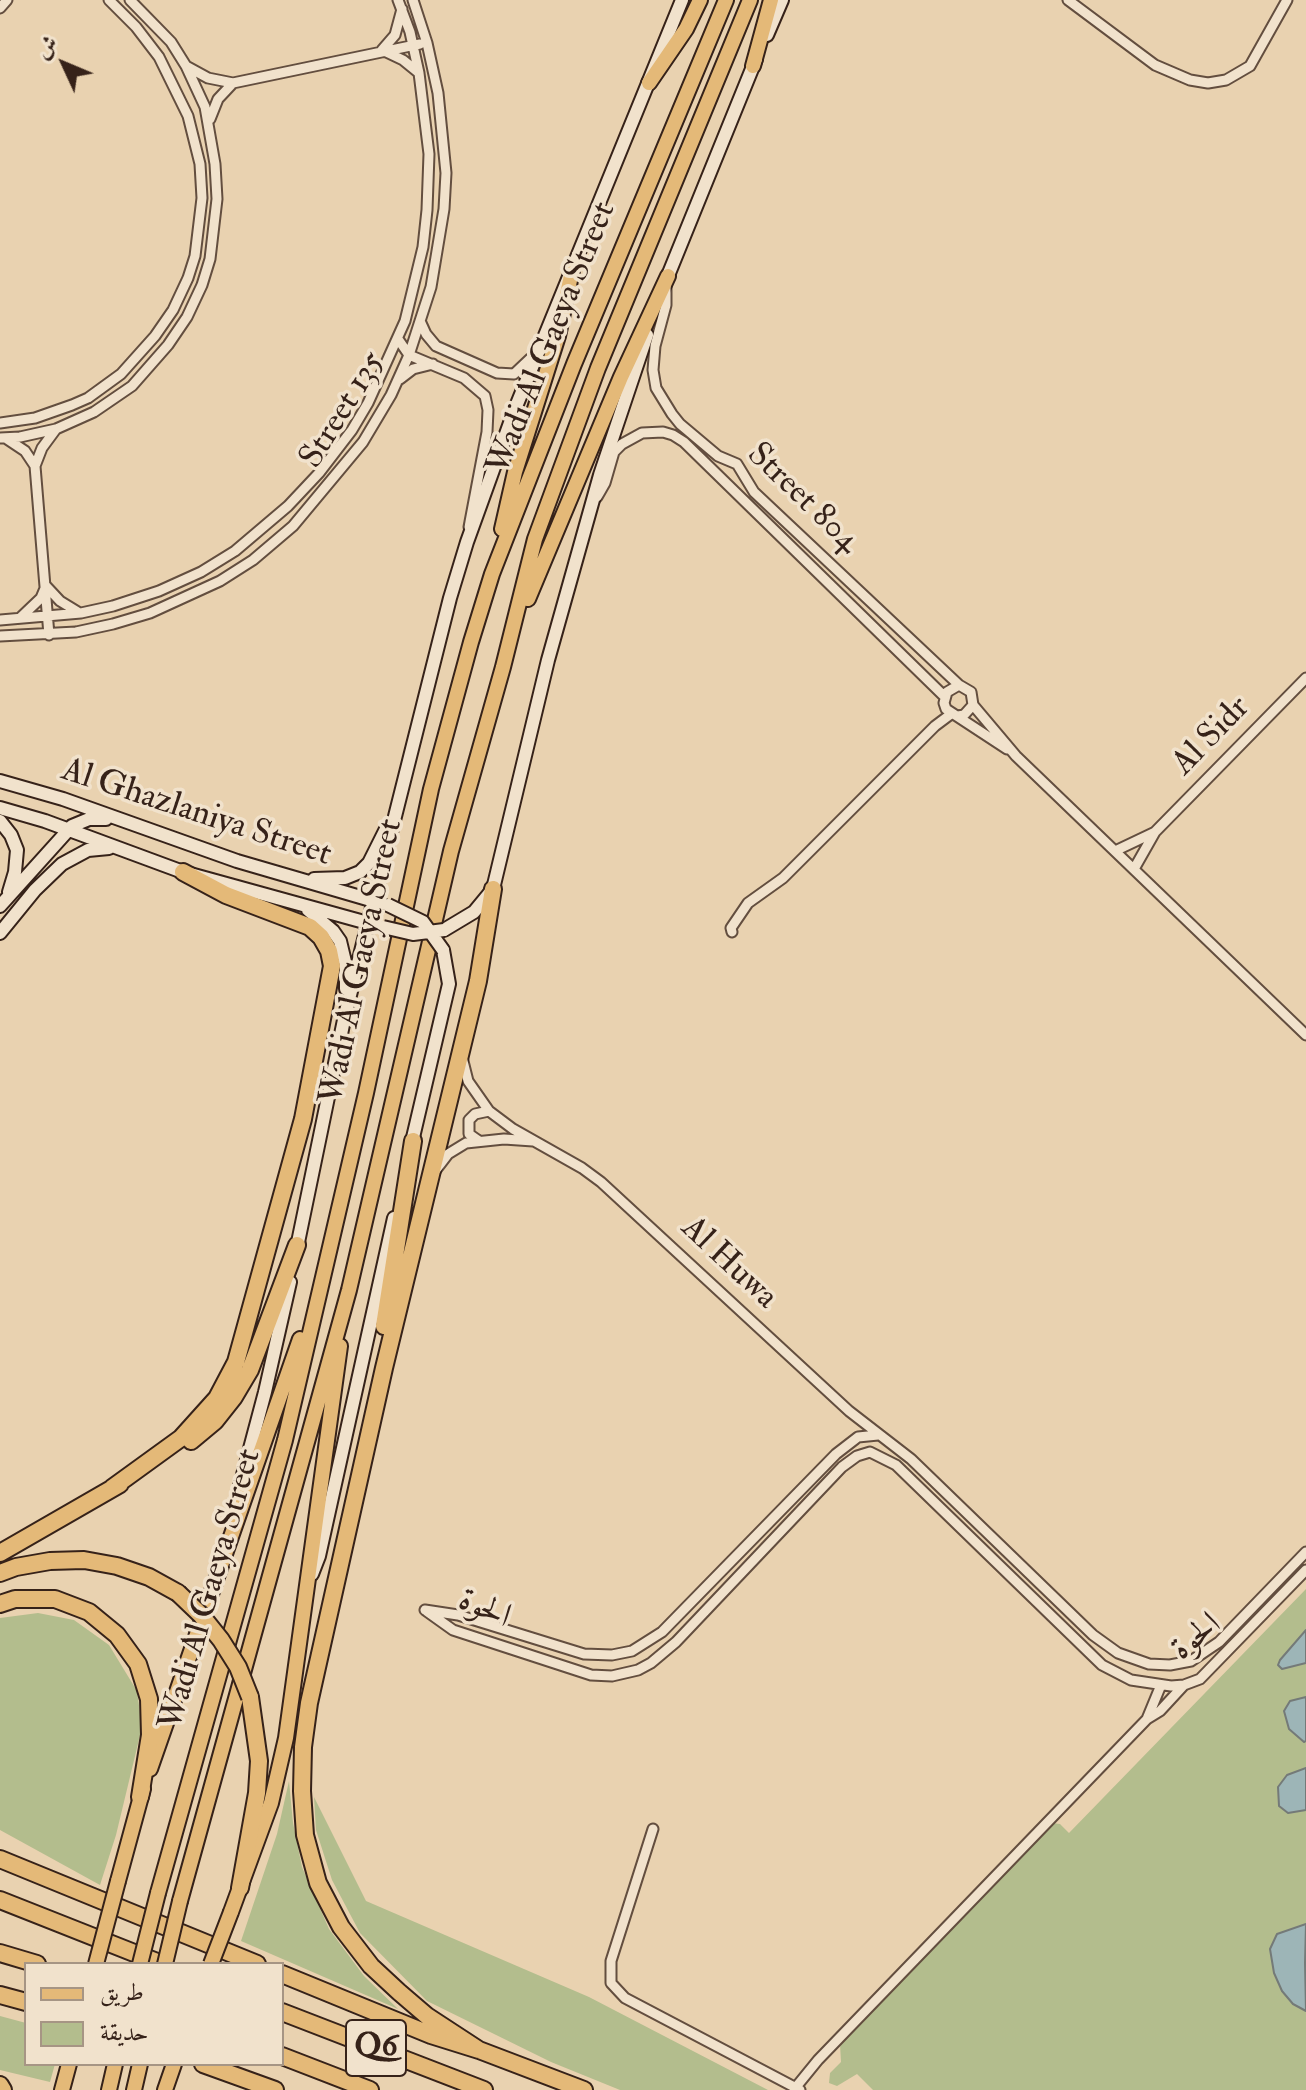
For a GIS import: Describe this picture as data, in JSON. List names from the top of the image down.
{
  "streets": {
    "highway": ["Q6"],
    "main road": ["Wadi Al Gaeya Street"],
    "street": [
      "Street 135",
      "Street 804",
      "Al Sidr",
      "Al Ghazlaniya Street",
      "Al Huwa",
      "الحوة"
    ]
  },
  "crossings": [
    ["Wadi Al Gaeya Street", "Al Ghazlaniya Street"],
    ["Al Huwa", "الحوة"]
  ],
  "legend": ["طريق", "حديقة"],
  "north": "top left"
}
